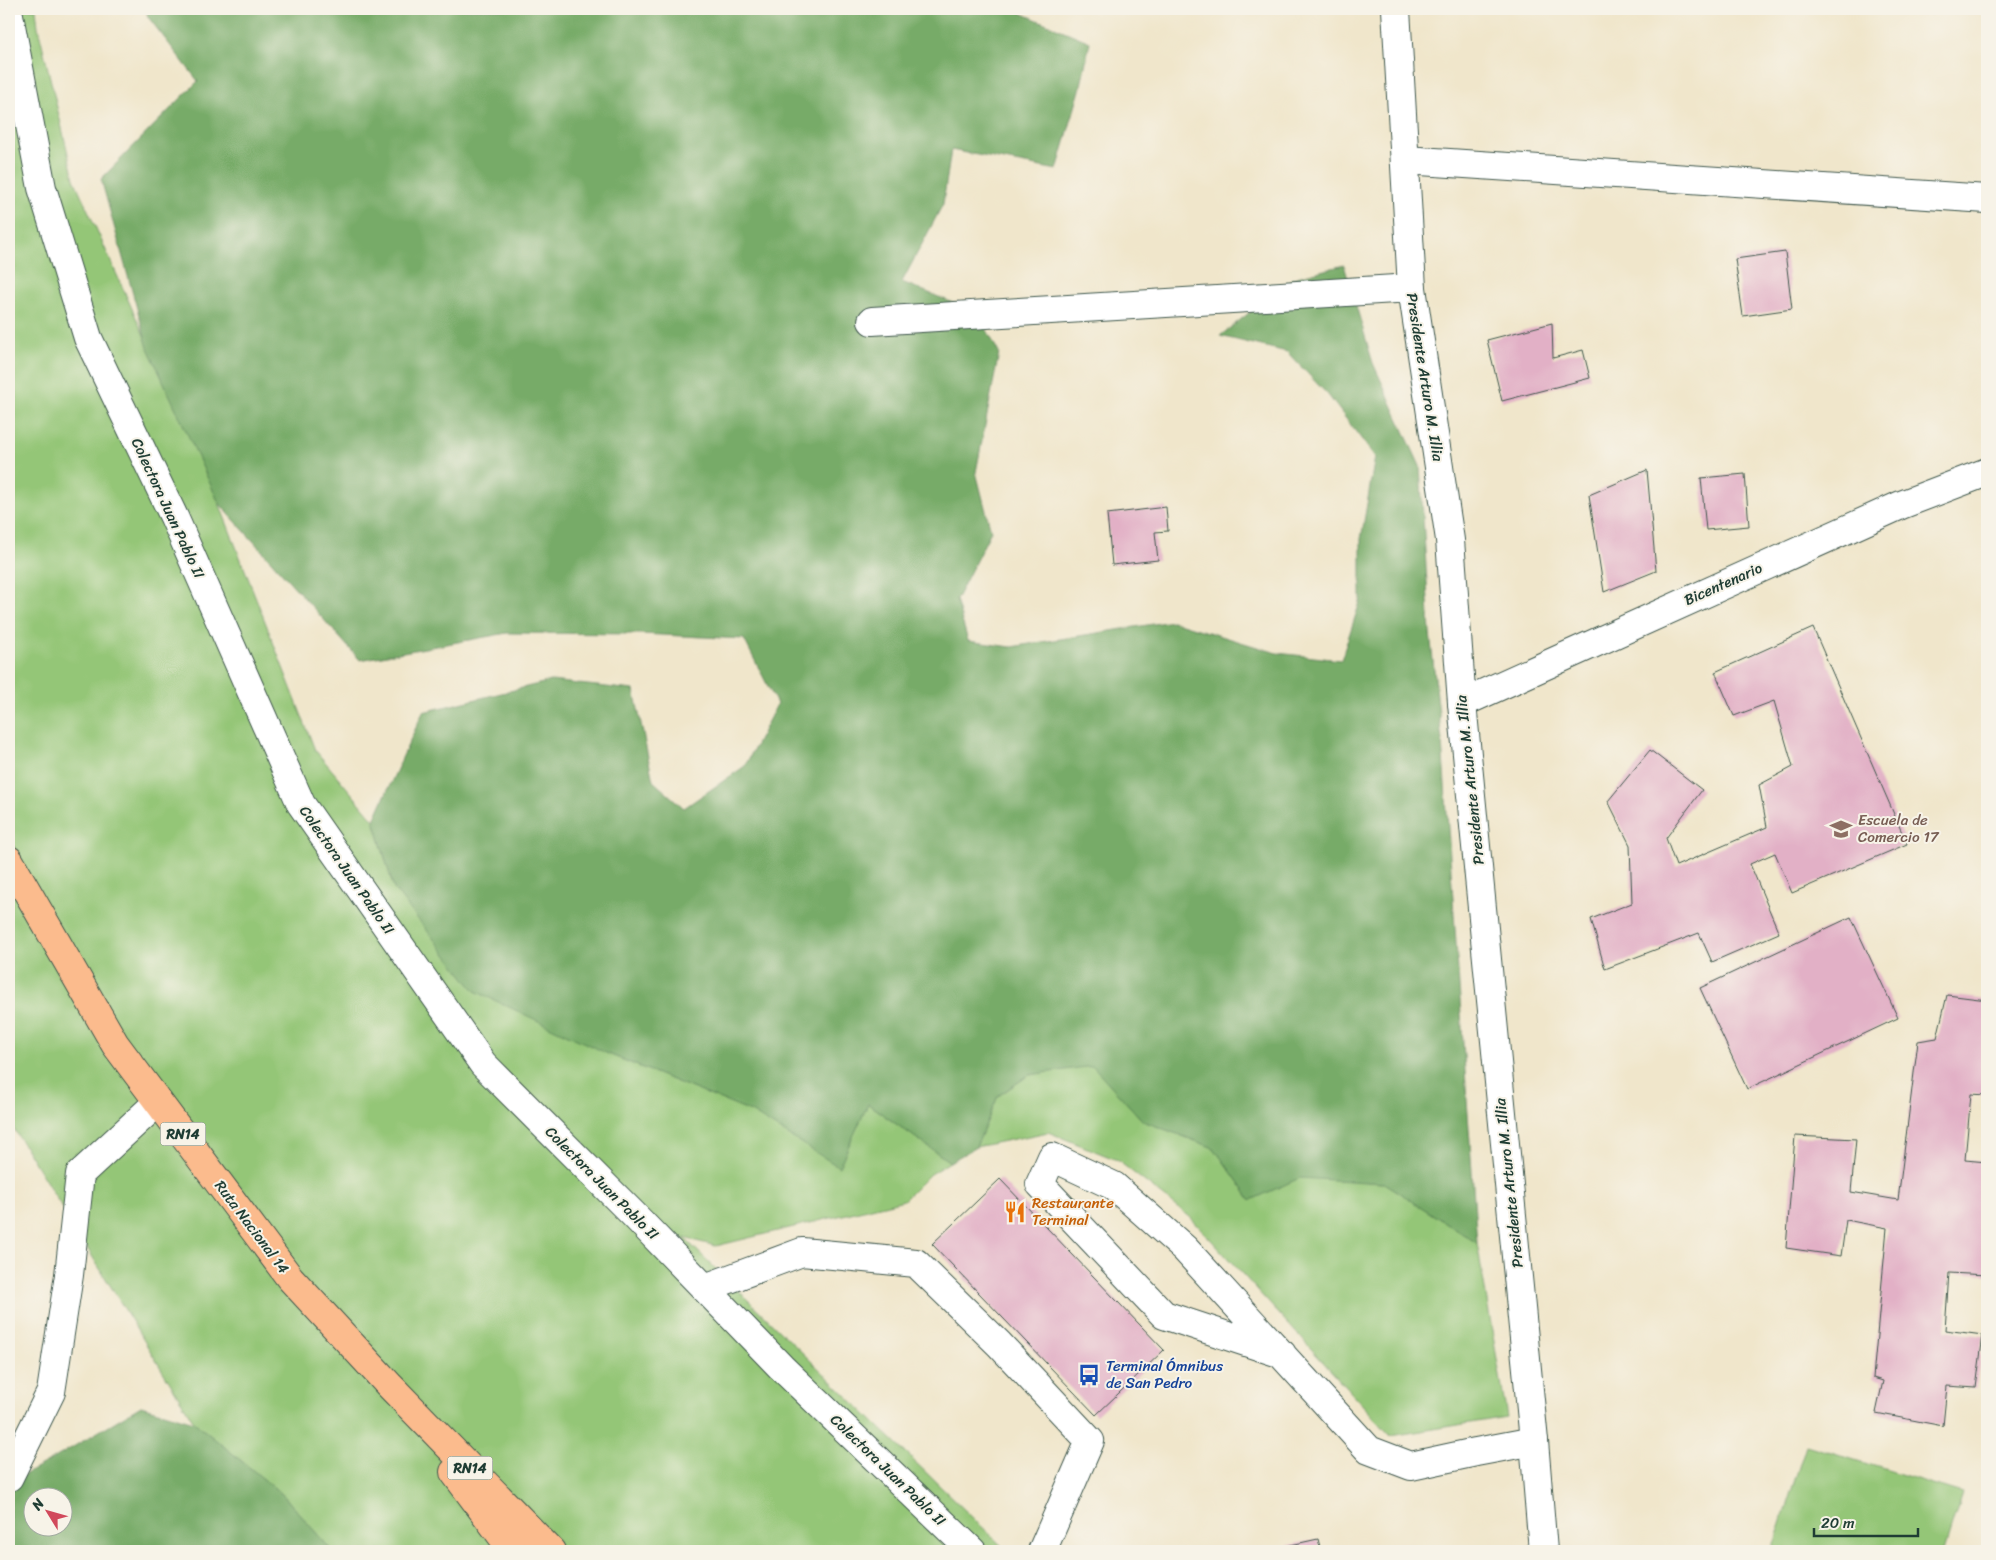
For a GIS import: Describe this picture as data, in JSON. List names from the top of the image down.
{
  "streets": {
    "highway": ["RN14", "Ruta Nacional 14"],
    "street": ["Presidente Arturo M. Illia", "Colectora Juan Pablo II", "Bicentenario"]
  },
  "crossings": [
    ["Presidente Arturo M. Illia", "Bicentenario"]
  ],
  "places": {
    "school or university": ["Escuela de Comercio 17"],
    "restaurant": ["Restaurante Terminal"],
    "bus stop": ["Terminal Ómnibus de San Pedro"]
  },
  "scale_bar": "20 m",
  "north": "top left"
}
